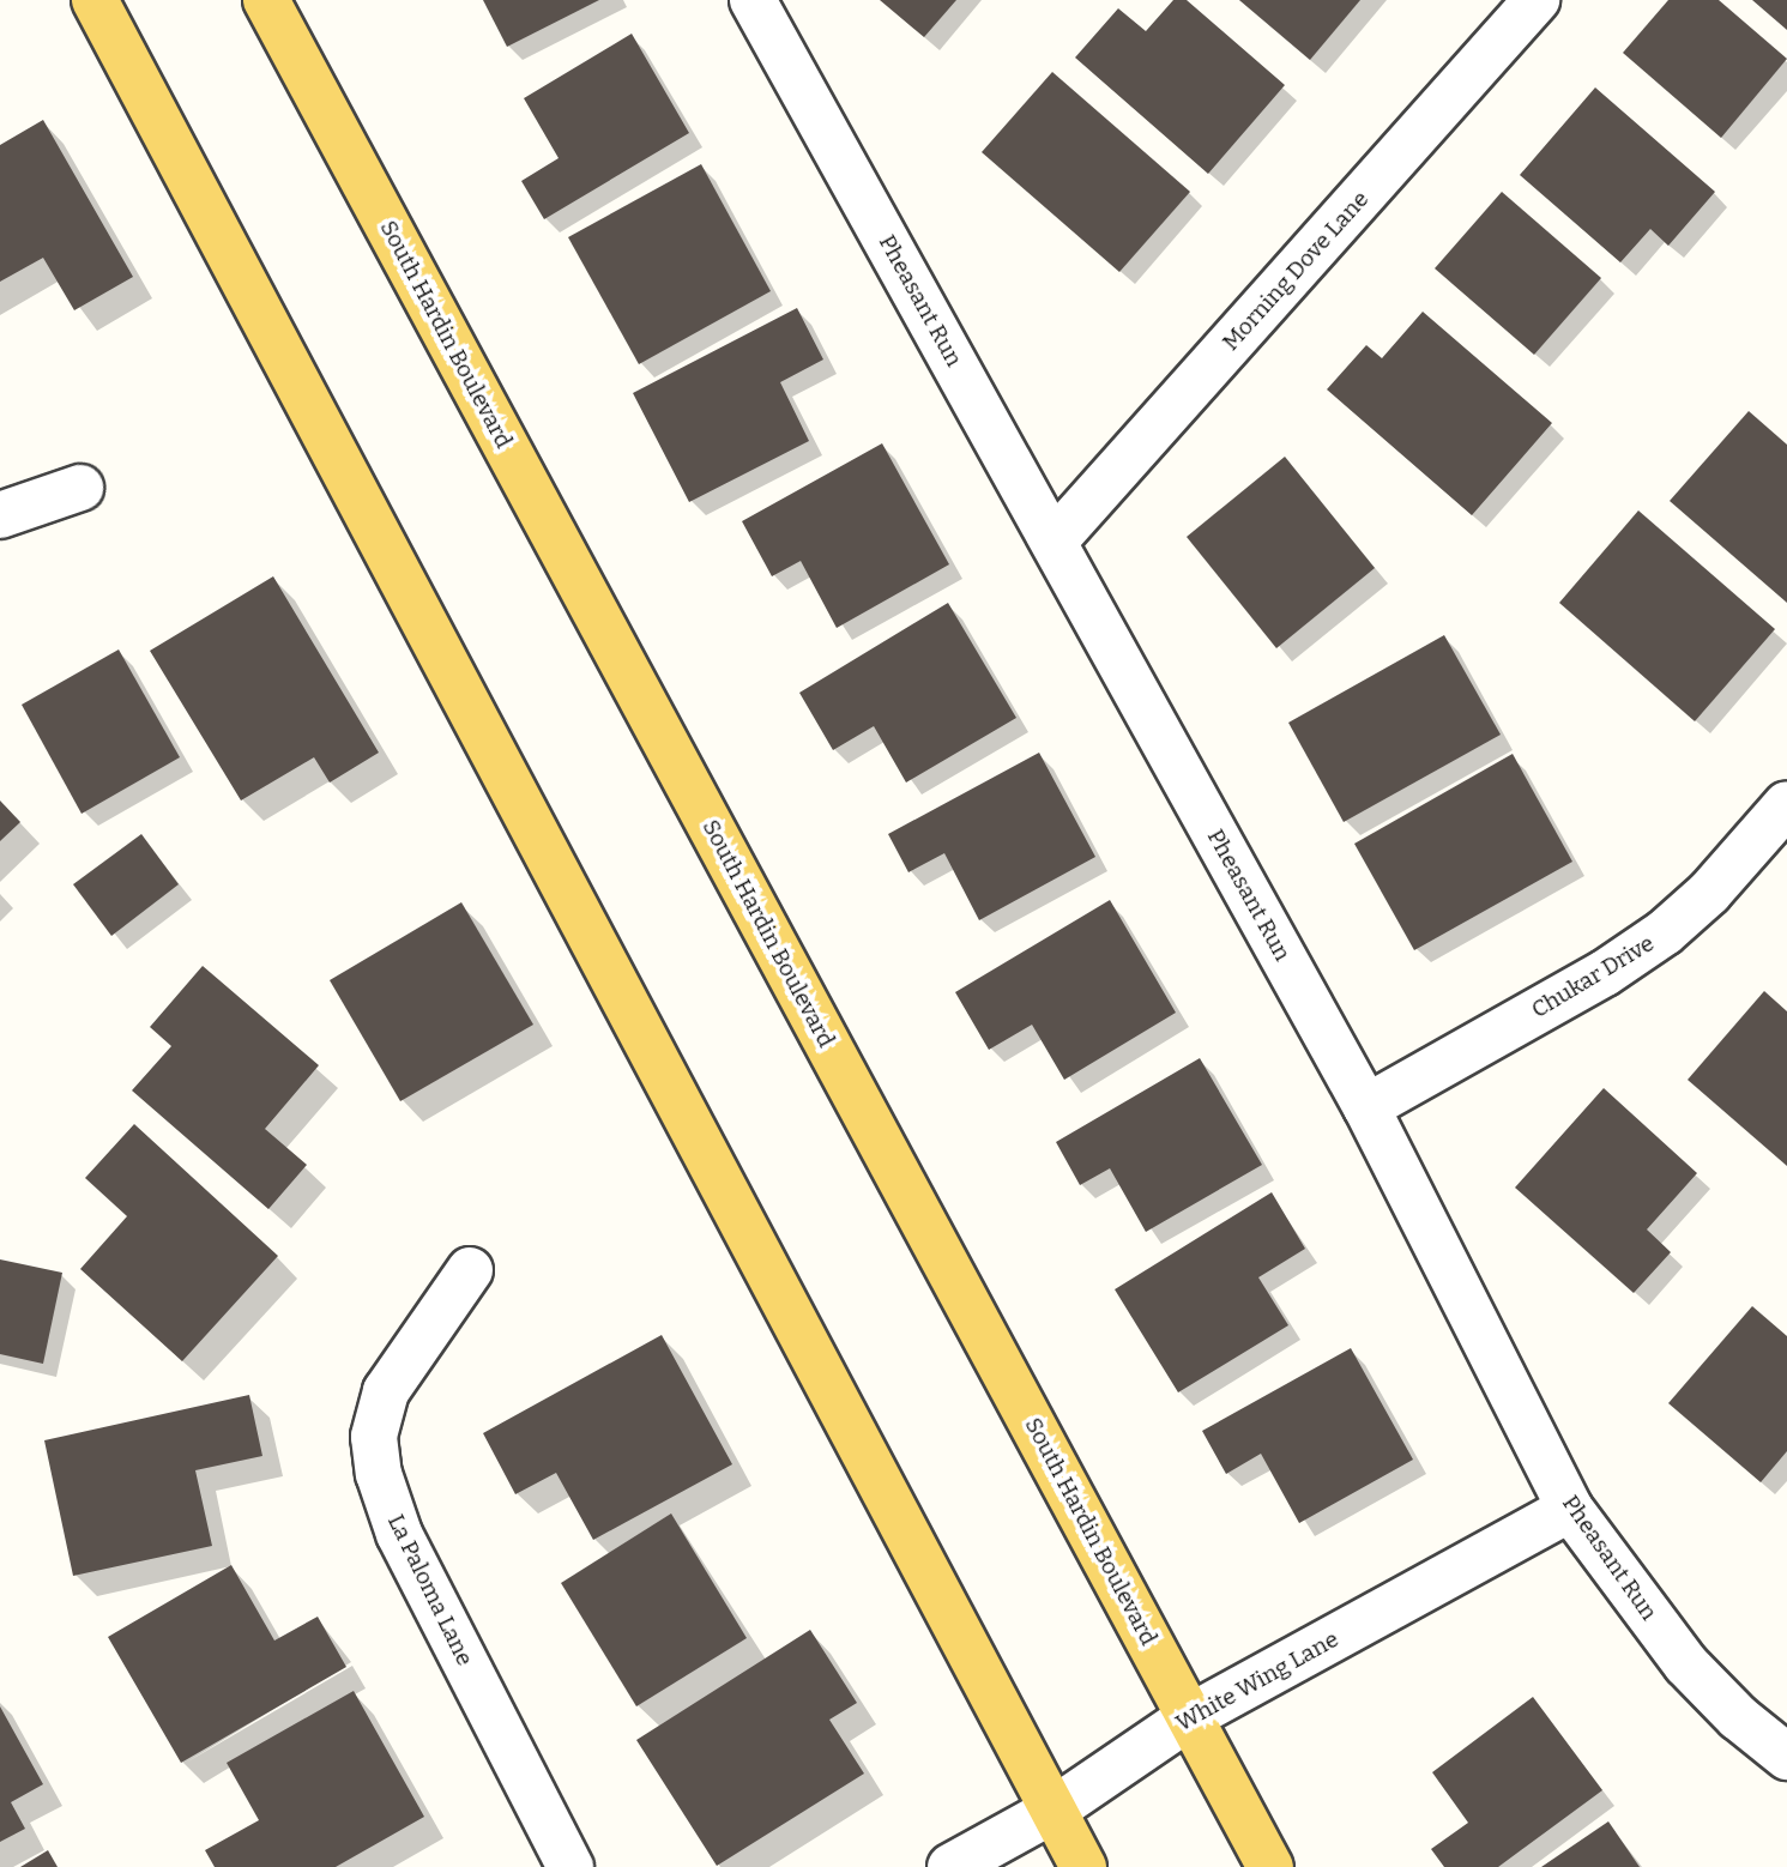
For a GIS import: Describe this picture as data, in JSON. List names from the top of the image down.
{
  "streets": {
    "main road": ["South Hardin Boulevard"],
    "street": [
      "Morning Dove Lane",
      "Pheasant Run",
      "Chukar Drive",
      "La Paloma Lane",
      "White Wing Lane"
    ]
  },
  "crossings": [
    ["Morning Dove Lane", "Pheasant Run"],
    ["Pheasant Run", "Chukar Drive"],
    ["Pheasant Run", "White Wing Lane"],
    ["South Hardin Boulevard", "White Wing Lane"]
  ]
}
